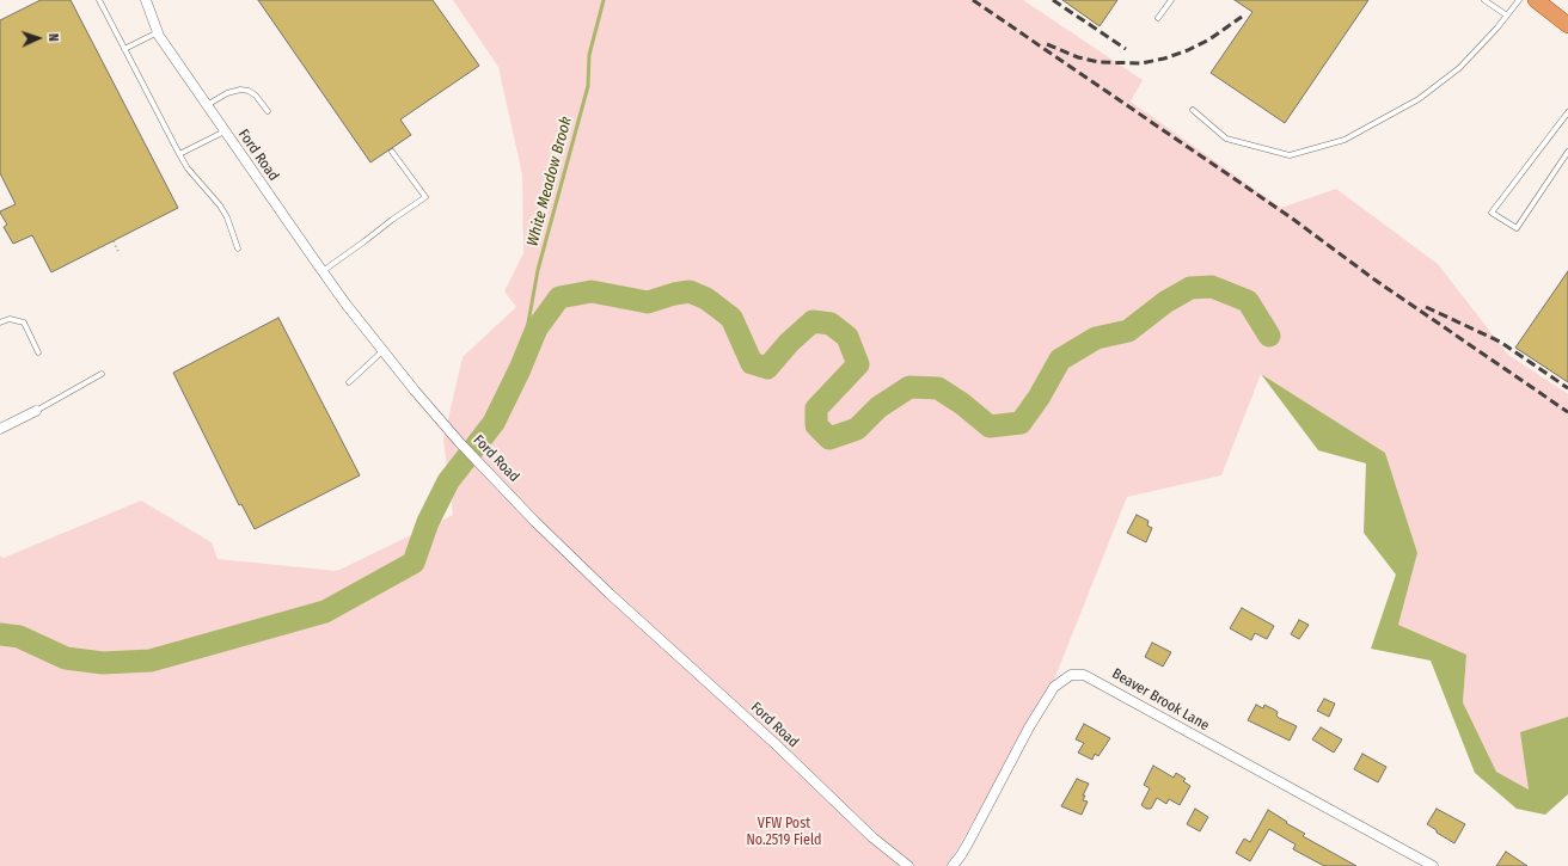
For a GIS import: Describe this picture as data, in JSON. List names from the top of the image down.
{
  "streets": {
    "street": ["Ford Road", "Beaver Brook Lane"]
  },
  "water": ["White Meadow Brook"],
  "parks": ["VFW Post No.2519 Field"],
  "north": "right"
}
